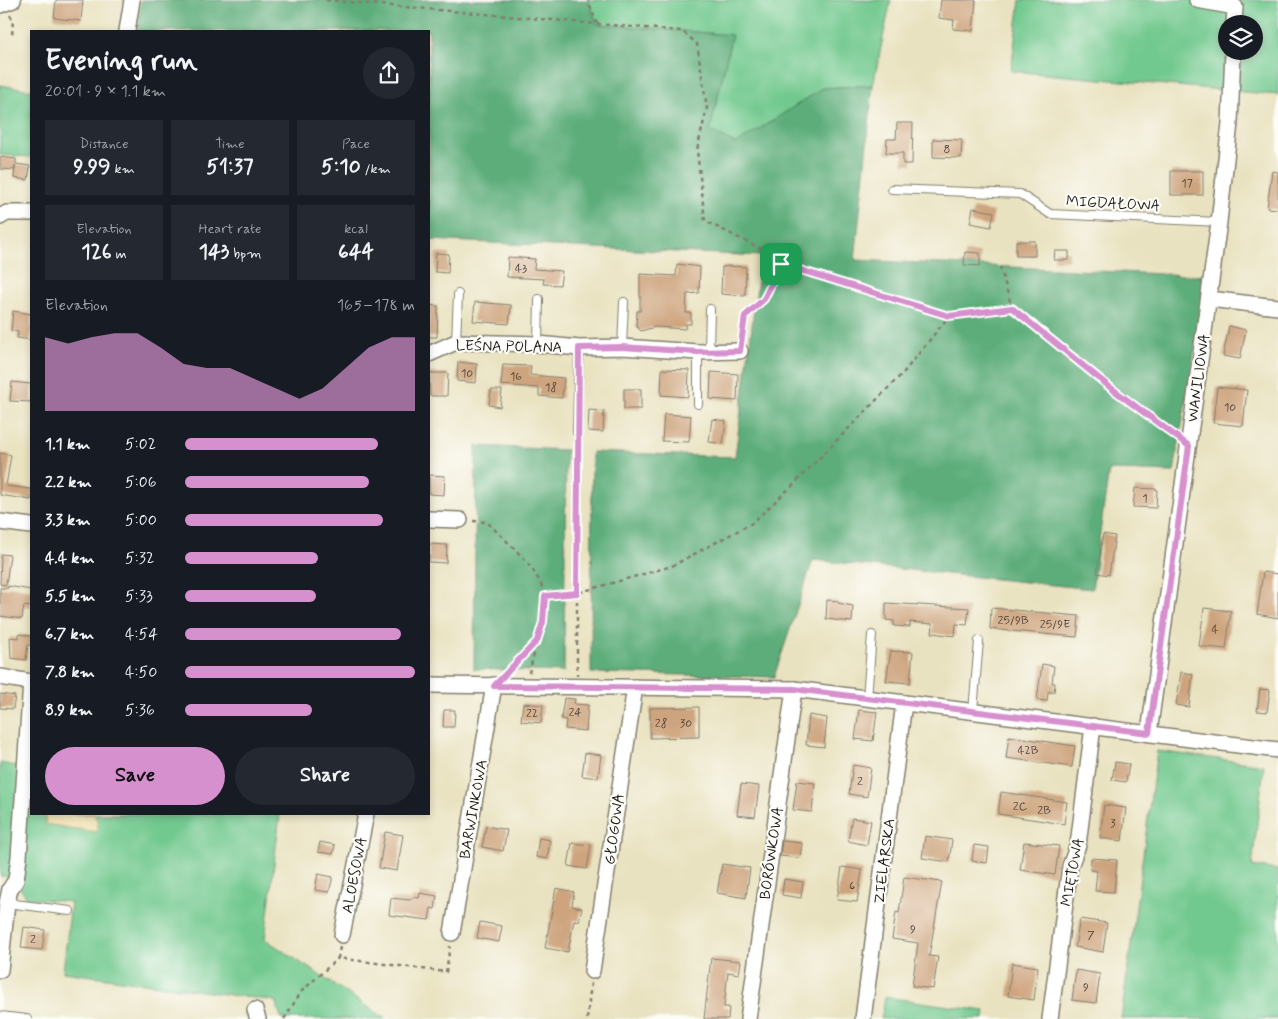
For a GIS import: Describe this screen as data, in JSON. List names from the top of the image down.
{
  "streets": {
    "street": [
      "LEŚNA POLANA",
      "WANILIOWA",
      "BARWINKOWA",
      "GŁOGOWA",
      "BORÓWKOWA",
      "ZIELARSKA",
      "MIĘTOWA",
      "ALOESOWA"
    ],
    "lane": ["MIGDAŁOWA"]
  },
  "crossings": [
    ["MIGDAŁOWA", "WANILIOWA"]
  ],
  "house_numbers": [
    "8",
    "17",
    "43",
    "10",
    "16",
    "18",
    "10",
    "1",
    "25/9B",
    "25/9E",
    "4",
    "24",
    "22",
    "28",
    "30",
    "42B",
    "2",
    "2C",
    "2B",
    "3",
    "6",
    "9",
    "7",
    "2",
    "9"
  ],
  "page": {
    "heading": ["Evening run", "20:01 · 9 × 1.1 km"],
    "stats": [
      ["Distance", "9.99 km"],
      ["Time", "51:37"],
      ["Pace", "5:10 /km"],
      ["Elevation", "126 m"],
      ["Heart rate", "143 bpm"],
      ["kcal", "644"]
    ],
    "chart": ["Elevation", "165–178 m"],
    "list": [
      {
        "name": "1.1 km",
        "note": "5:02"
      },
      {
        "name": "2.2 km",
        "note": "5:06"
      },
      {
        "name": "3.3 km",
        "note": "5:00"
      },
      {
        "name": "4.4 km",
        "note": "5:32"
      },
      {
        "name": "5.5 km",
        "note": "5:33"
      },
      {
        "name": "6.7 km",
        "note": "4:54"
      },
      {
        "name": "7.8 km",
        "note": "4:50"
      },
      {
        "name": "8.9 km",
        "note": "5:36"
      }
    ],
    "buttons": ["Save", "Share"]
  }
}
